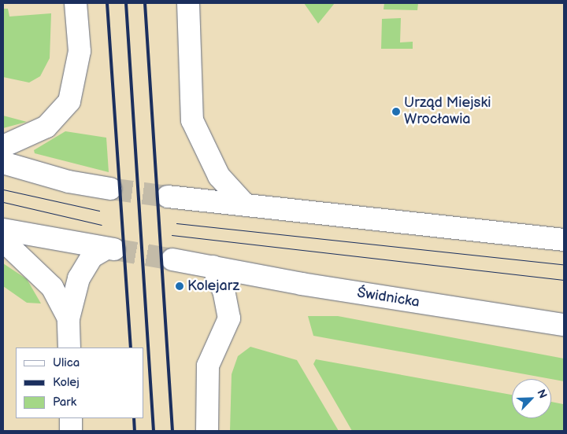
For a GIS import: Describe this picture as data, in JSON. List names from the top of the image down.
{
  "streets": {
    "main road": ["Świdnicka"]
  },
  "places": ["Urząd Miejski Wrocławia", "Kolejarz"],
  "legend": ["Ulica", "Kolej", "Park"],
  "north": "top right"
}
